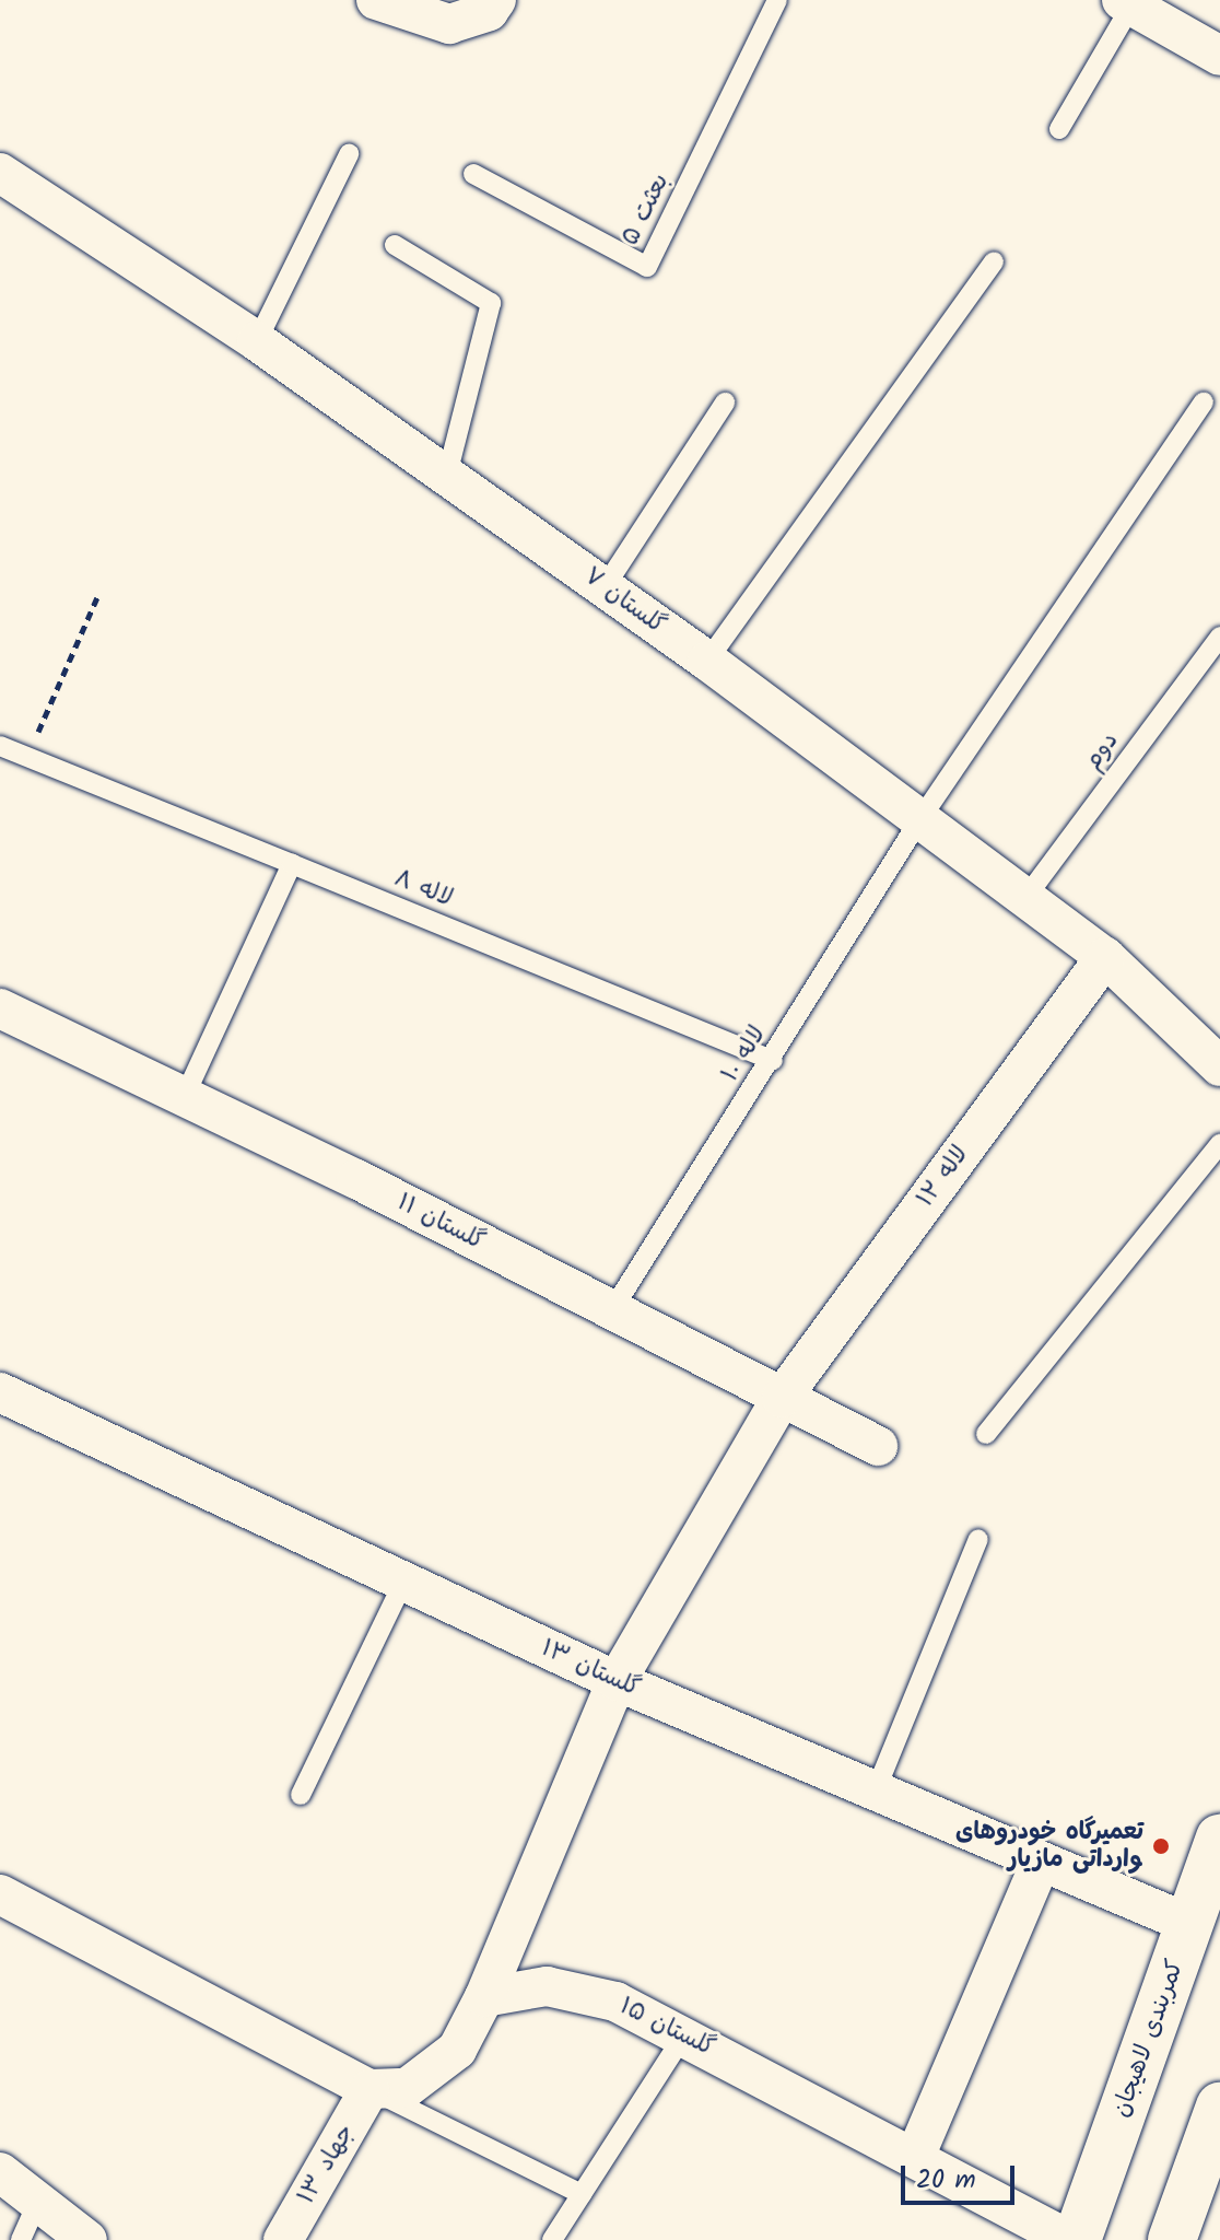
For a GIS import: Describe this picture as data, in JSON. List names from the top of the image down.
{
  "streets": {
    "highway": ["کمربندی لاهیجان"],
    "street": [
      "گلستان ۷",
      "لاله ۱۲",
      "گلستان ۱۱",
      "گلستان ۱۳",
      "گلستان ۱۵",
      "جهاد ۱۳"
    ],
    "lane": [
      "بعثت ۵",
      "دوم",
      "لاله ۸",
      "لاله ۱۰"
    ]
  },
  "crossings": [
    ["گلستان ۷", "دوم"],
    ["گلستان ۷", "لاله ۱۰"],
    ["گلستان ۷", "لاله ۱۲"],
    ["لاله ۸", "لاله ۱۰"],
    ["لاله ۱۰", "گلستان ۱۱"],
    ["لاله ۱۲", "گلستان ۱۱"],
    ["لاله ۱۲", "گلستان ۱۳"],
    ["لاله ۱۲", "گلستان ۱۵"],
    ["گلستان ۱۳", "کمربندی لاهیجان"]
  ],
  "places": ["تعمیرگاه خودروهای وارداتی مازیار"],
  "scale_bar": "20 m"
}
